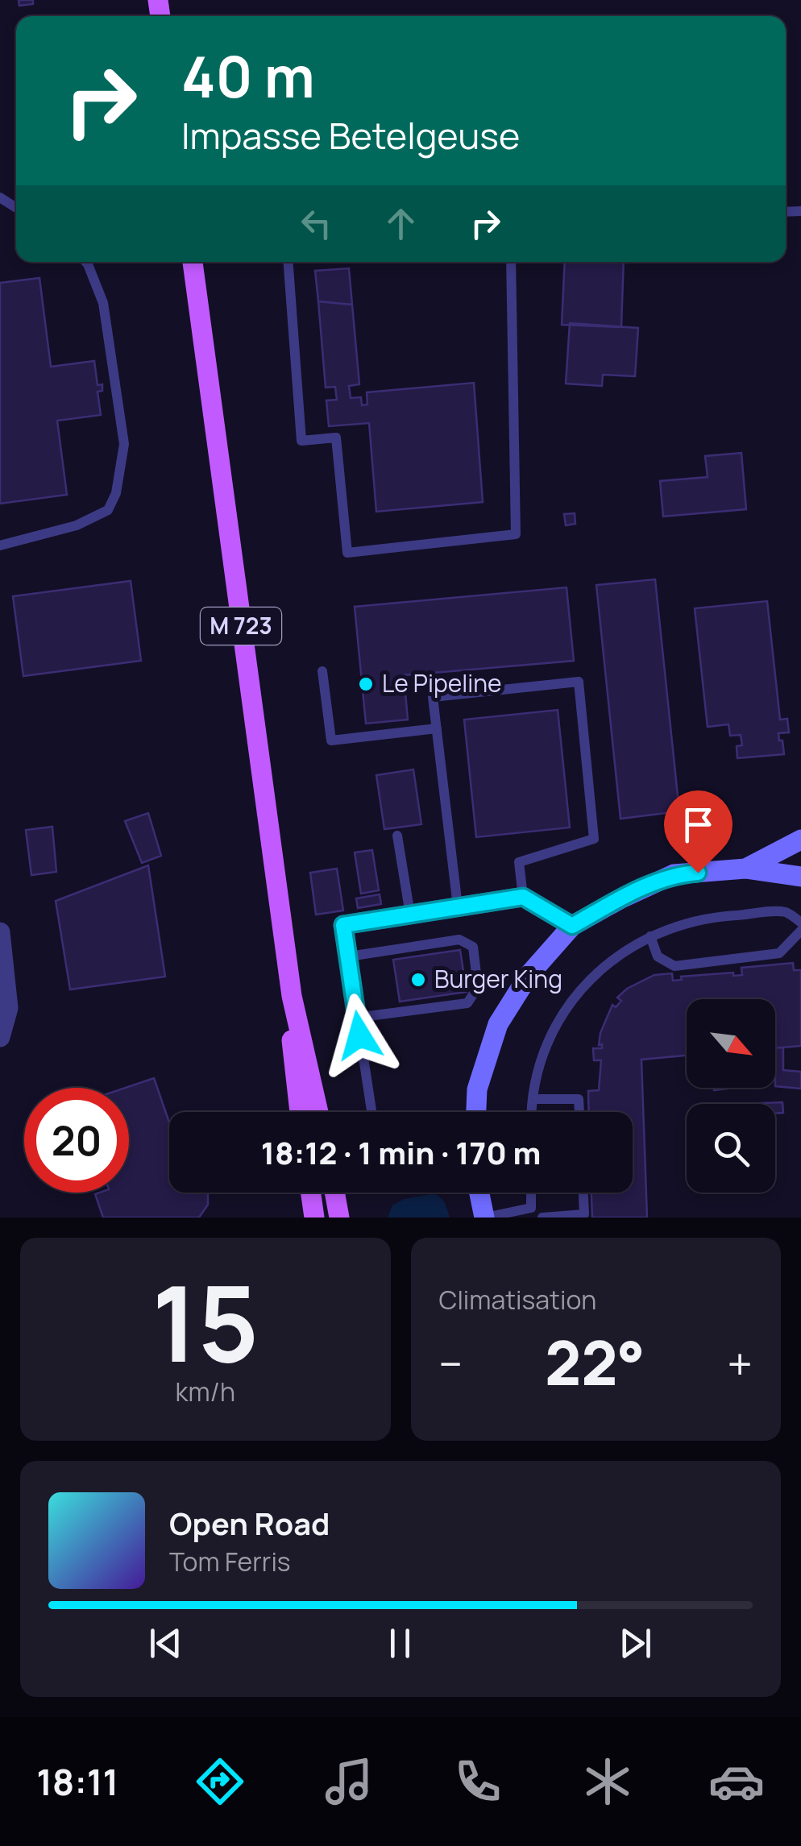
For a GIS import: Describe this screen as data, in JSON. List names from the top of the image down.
{
  "streets": {
    "main road": ["M 723"]
  },
  "places": ["Le Pipeline", "Burger King"],
  "north": "bottom right",
  "page": {
    "turn": ["40 m", "Impasse Betelgeuse"],
    "limit": "20",
    "trip": "18:12 · 1 min · 170 m",
    "tile": [
      ["15", "km/h"],
      "Climatisation"
    ],
    "heat": ["−", "22°", "+"],
    "song": ["Open Road", "Tom Ferris"],
    "tabs": "18:11"
  }
}
